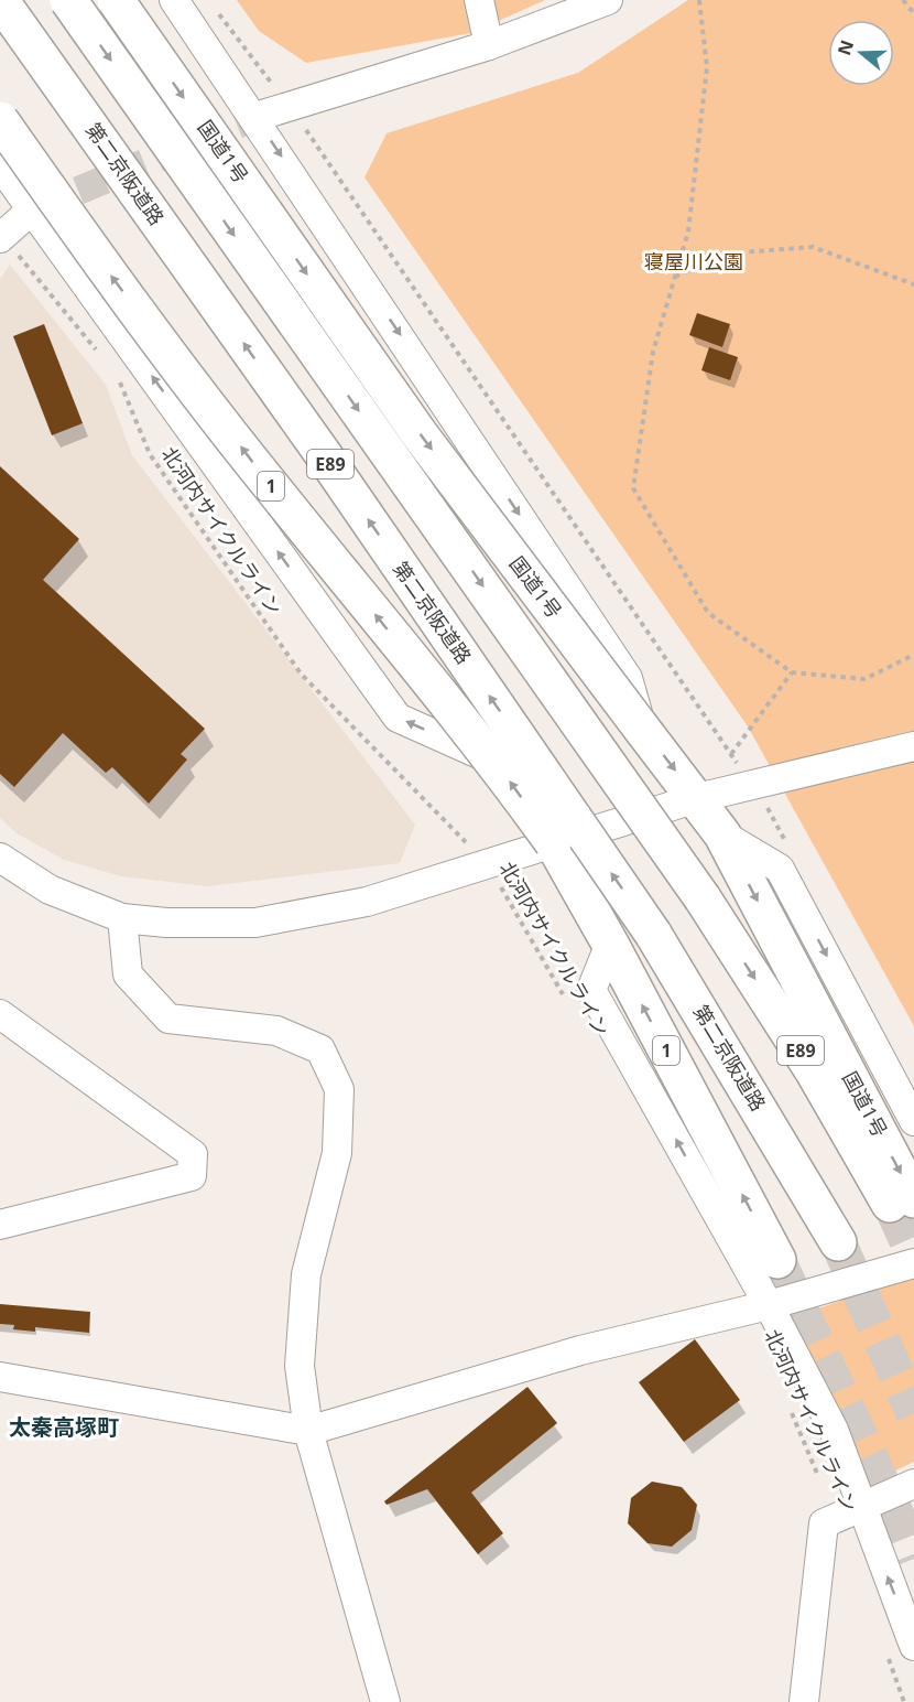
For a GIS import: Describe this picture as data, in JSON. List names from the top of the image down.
{
  "streets": {
    "highway": [
      "国道1号",
      "第二京阪道路",
      "E89",
      "1"
    ],
    "path": ["北河内サイクルライン"]
  },
  "crossings": [
    ["国道1号", "E89"]
  ],
  "districts": ["太秦高塚町"],
  "parks": ["寝屋川公園"],
  "north": "left"
}
